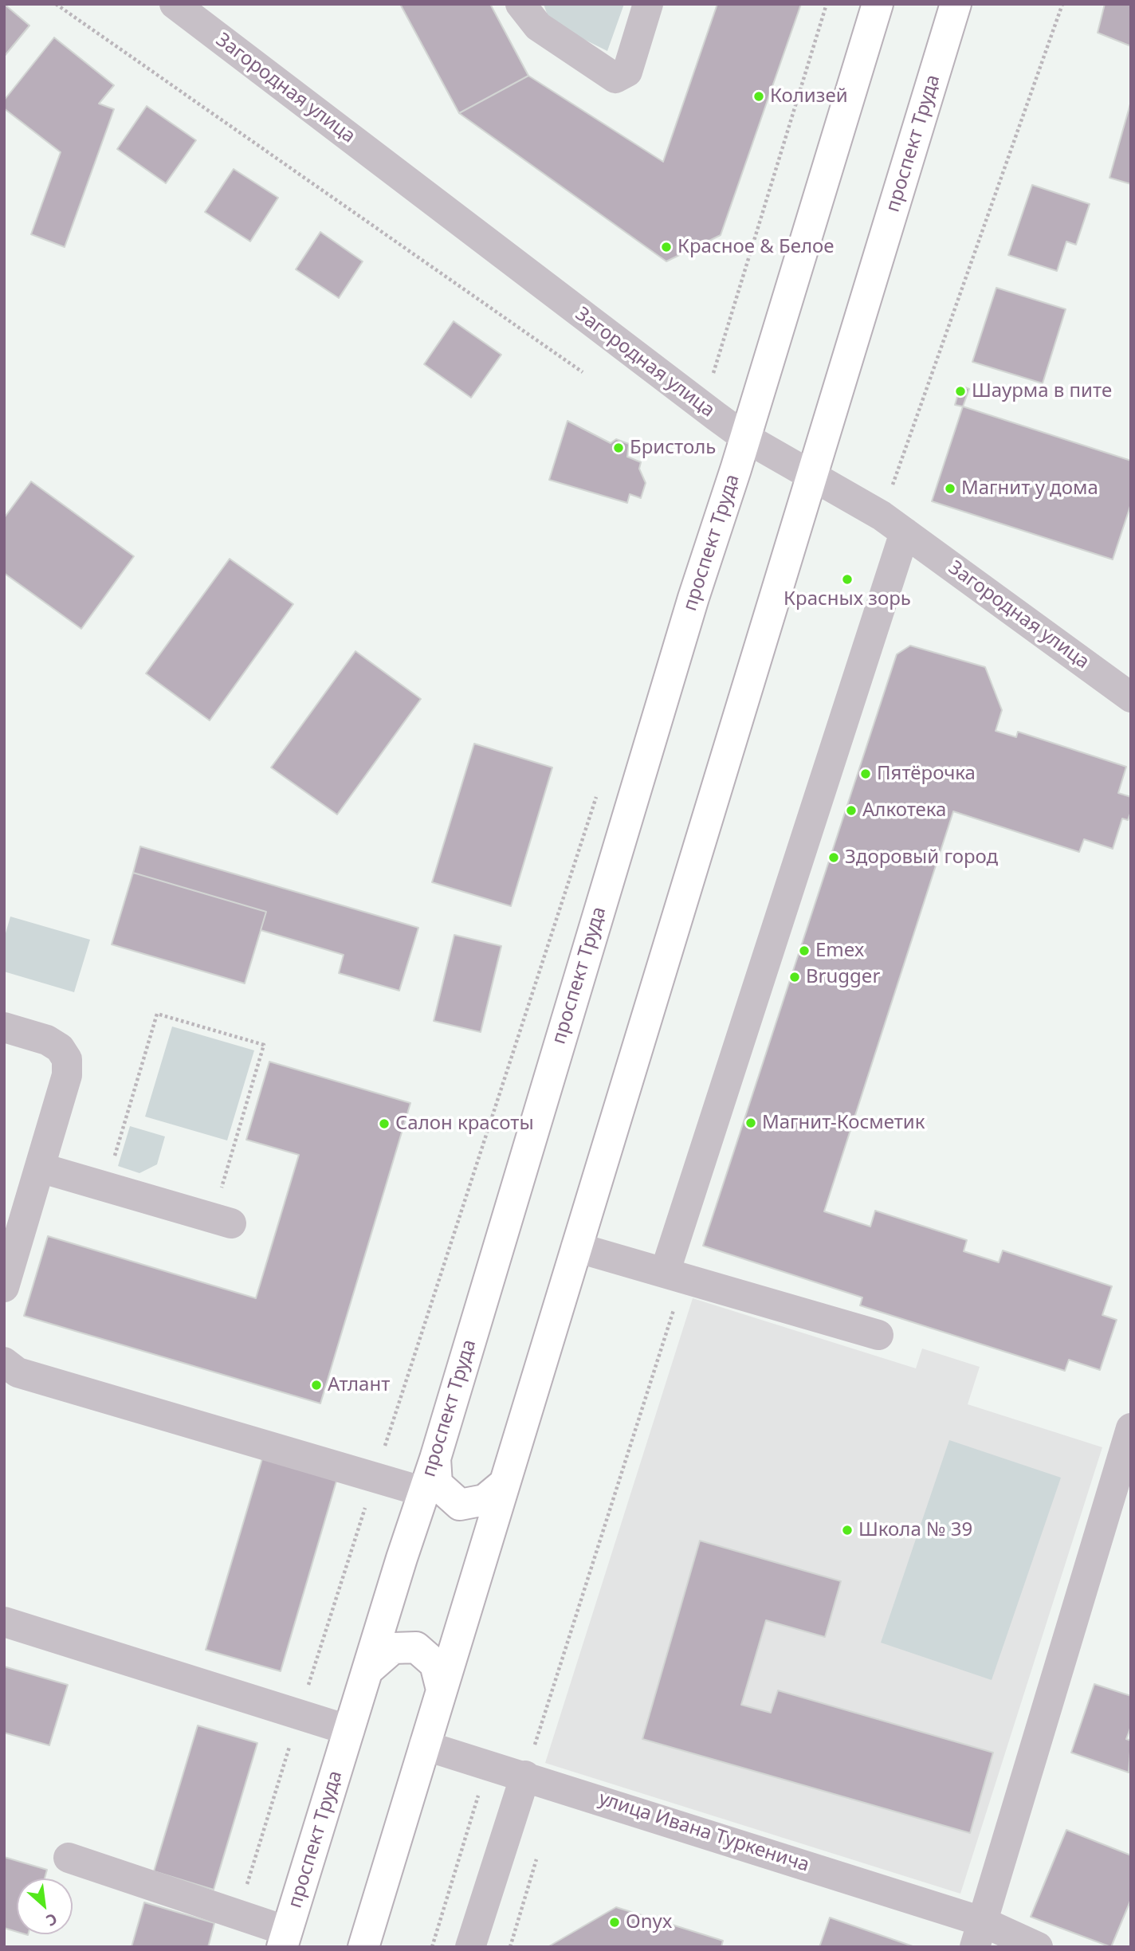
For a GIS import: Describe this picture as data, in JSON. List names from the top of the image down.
{
  "streets": {
    "main road": ["проспект Труда"],
    "street": ["Загородная улица", "улица Ивана Туркенича"]
  },
  "crossings": [
    ["Загородная улица", "проспект Труда"],
    ["проспект Труда", "улица Ивана Туркенича"]
  ],
  "places": [
    "Колизей",
    "Красное & Белое",
    "Шаурма в пите",
    "Бристоль",
    "Магнит у дома",
    "Красных зорь",
    "Пятёрочка",
    "Алкотека",
    "Здоровый город",
    "Emex",
    "Brugger",
    "Магнит-Косметик",
    "Салон красоты",
    "Атлант",
    "Школа № 39",
    "Onyx"
  ],
  "north": "bottom right"
}
